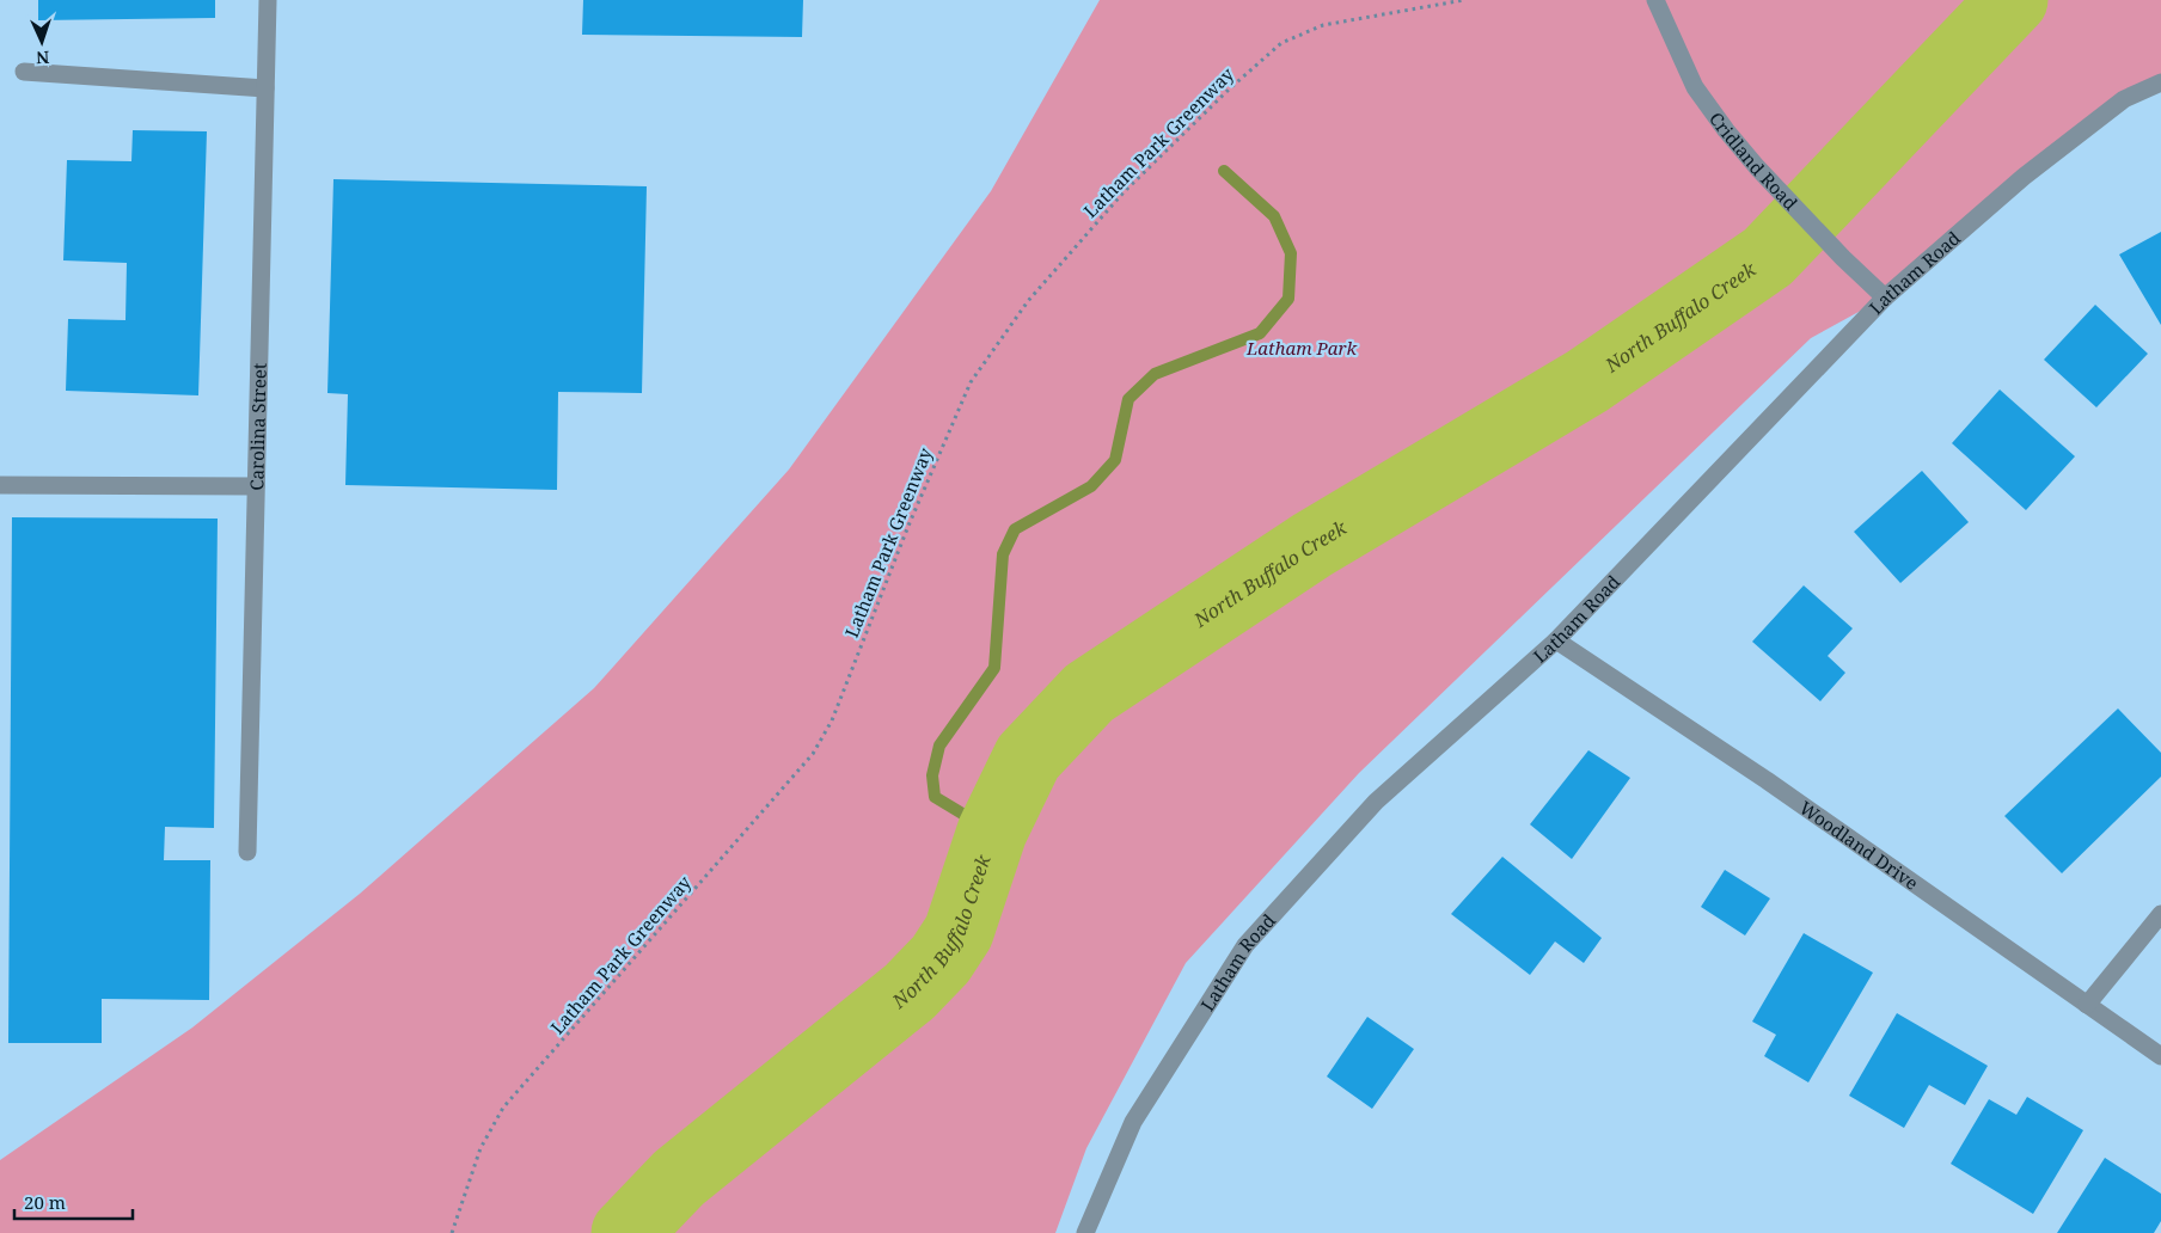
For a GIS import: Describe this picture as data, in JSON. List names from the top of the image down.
{
  "streets": {
    "street": [
      "Cridland Road",
      "Latham Road",
      "Carolina Street",
      "Woodland Drive"
    ],
    "path": ["Latham Park Greenway"]
  },
  "crossings": [
    ["Cridland Road", "Latham Road"],
    ["Latham Road", "Woodland Drive"]
  ],
  "water": ["North Buffalo Creek"],
  "parks": ["Latham Park"],
  "scale_bar": "20 m",
  "north": "bottom"
}
